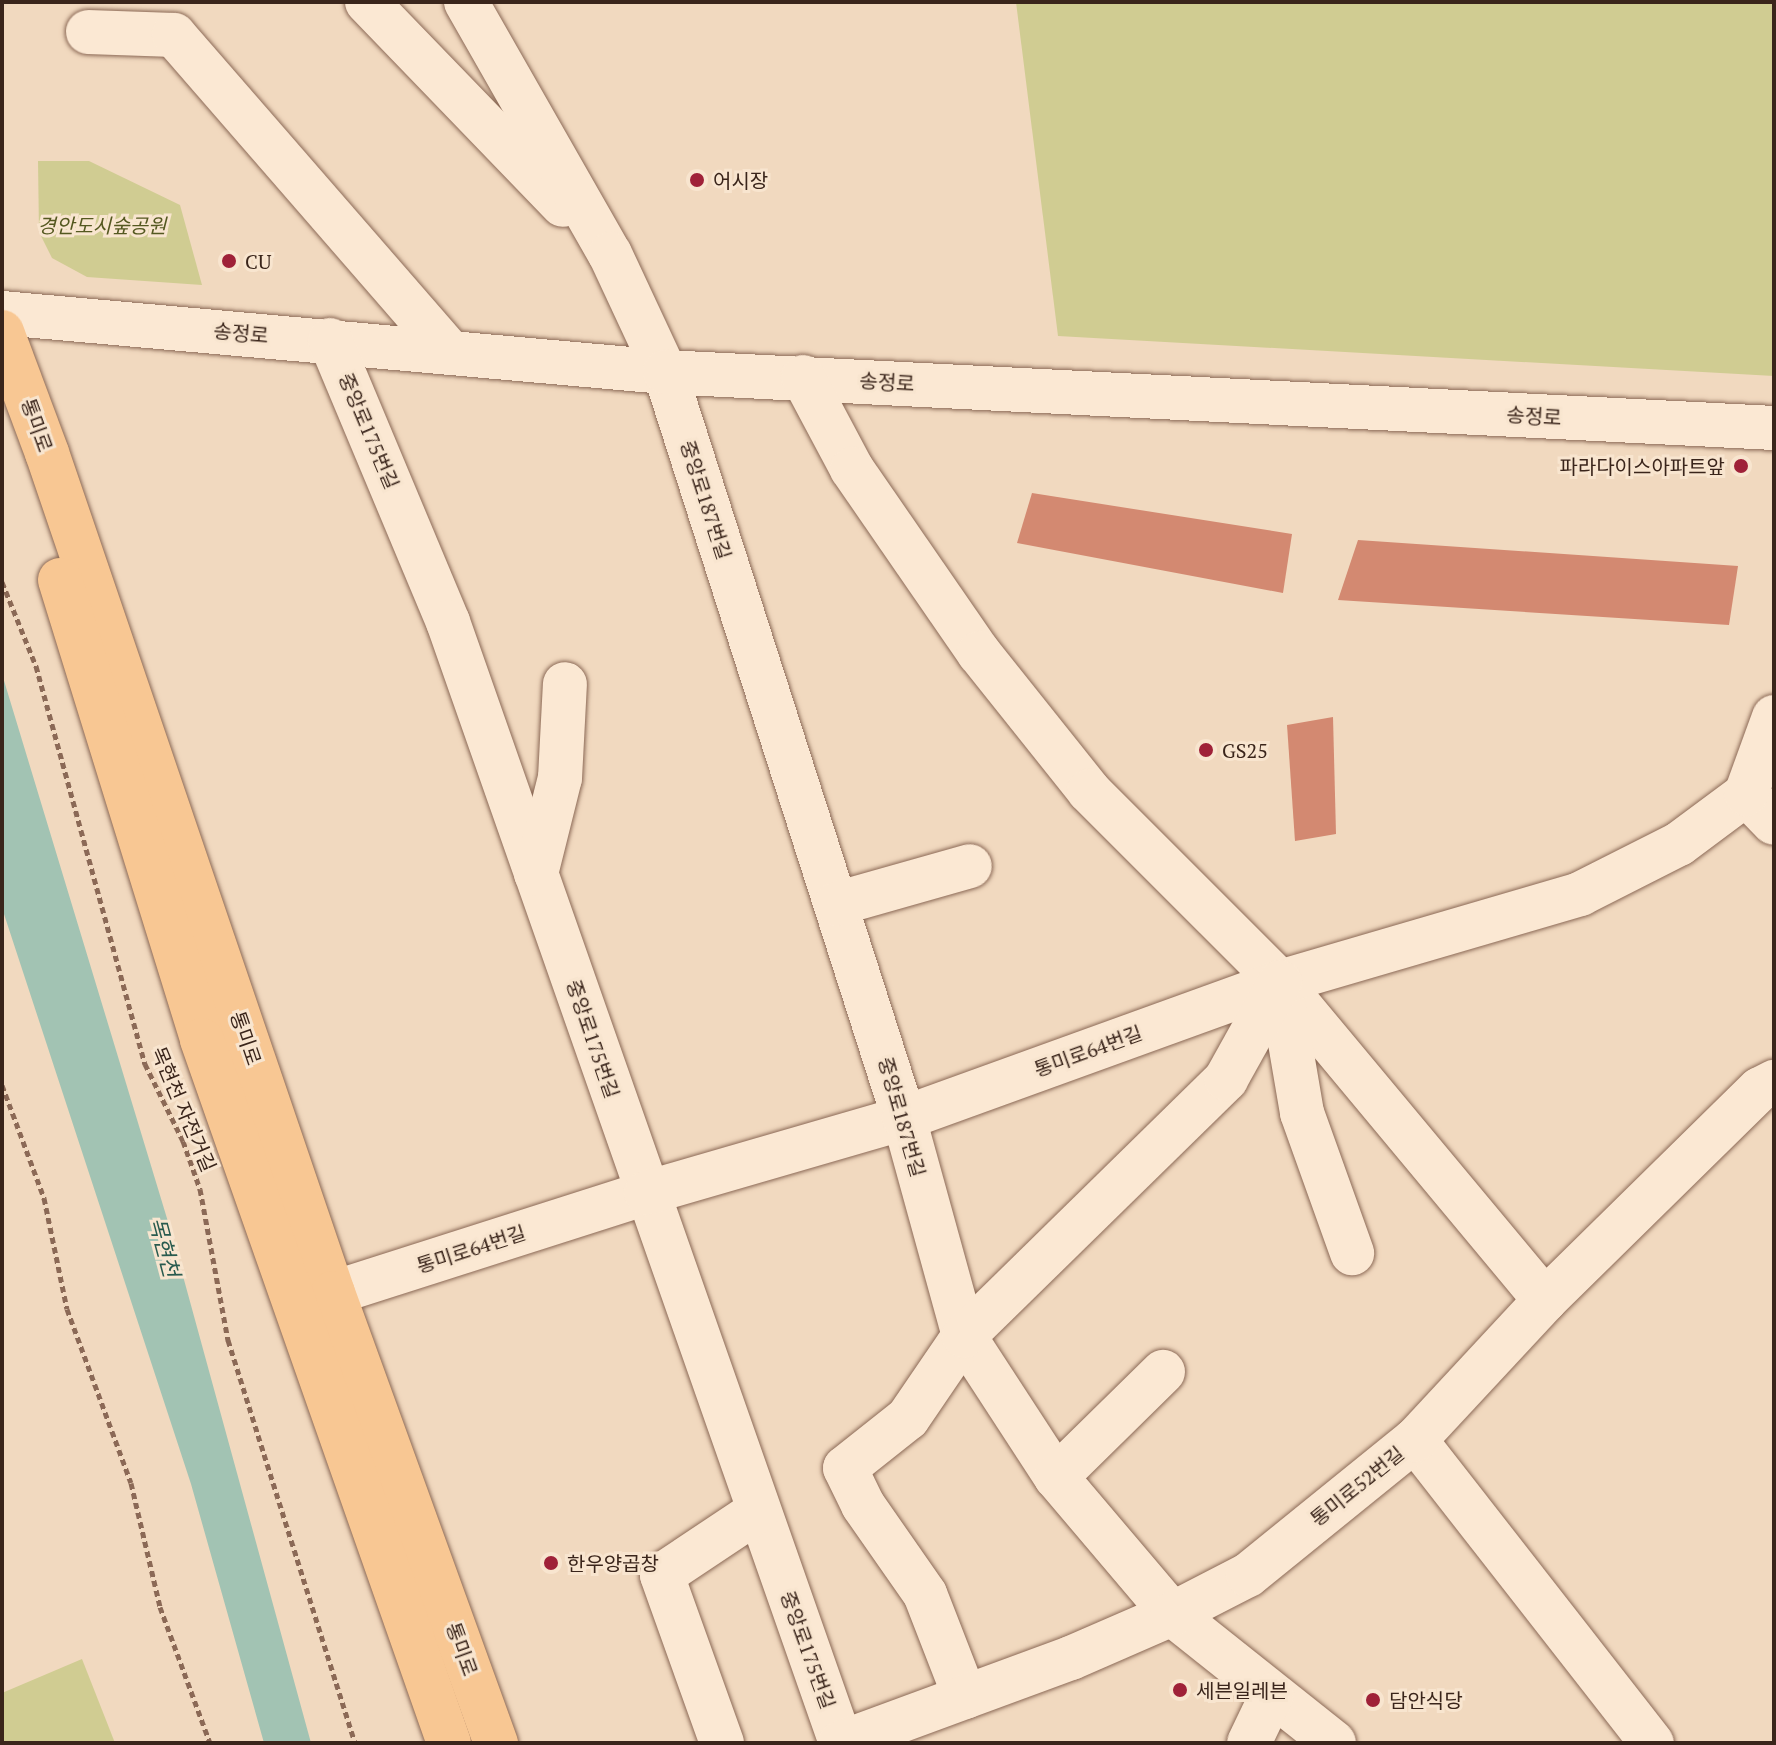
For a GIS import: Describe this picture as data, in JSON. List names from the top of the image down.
{
  "streets": {
    "main road": ["통미로"],
    "street": [
      "송정로",
      "중앙로175번길",
      "중앙로187번길",
      "통미로64번길",
      "통미로52번길"
    ],
    "path": ["목현천 자전거길"]
  },
  "crossings": [
    ["송정로", "중앙로175번길"],
    ["송정로", "중앙로187번길"],
    ["통미로", "통미로64번길"],
    ["중앙로175번길", "통미로64번길"],
    ["중앙로175번길", "통미로52번길"],
    ["중앙로187번길", "통미로64번길"],
    ["중앙로187번길", "통미로52번길"]
  ],
  "water": ["목현천"],
  "parks": ["경안도시숲공원"],
  "places": [
    "어시장",
    "CU",
    "파라다이스아파트앞",
    "GS25",
    "한우양곱창",
    "세븐일레븐",
    "담안식당"
  ]
}
